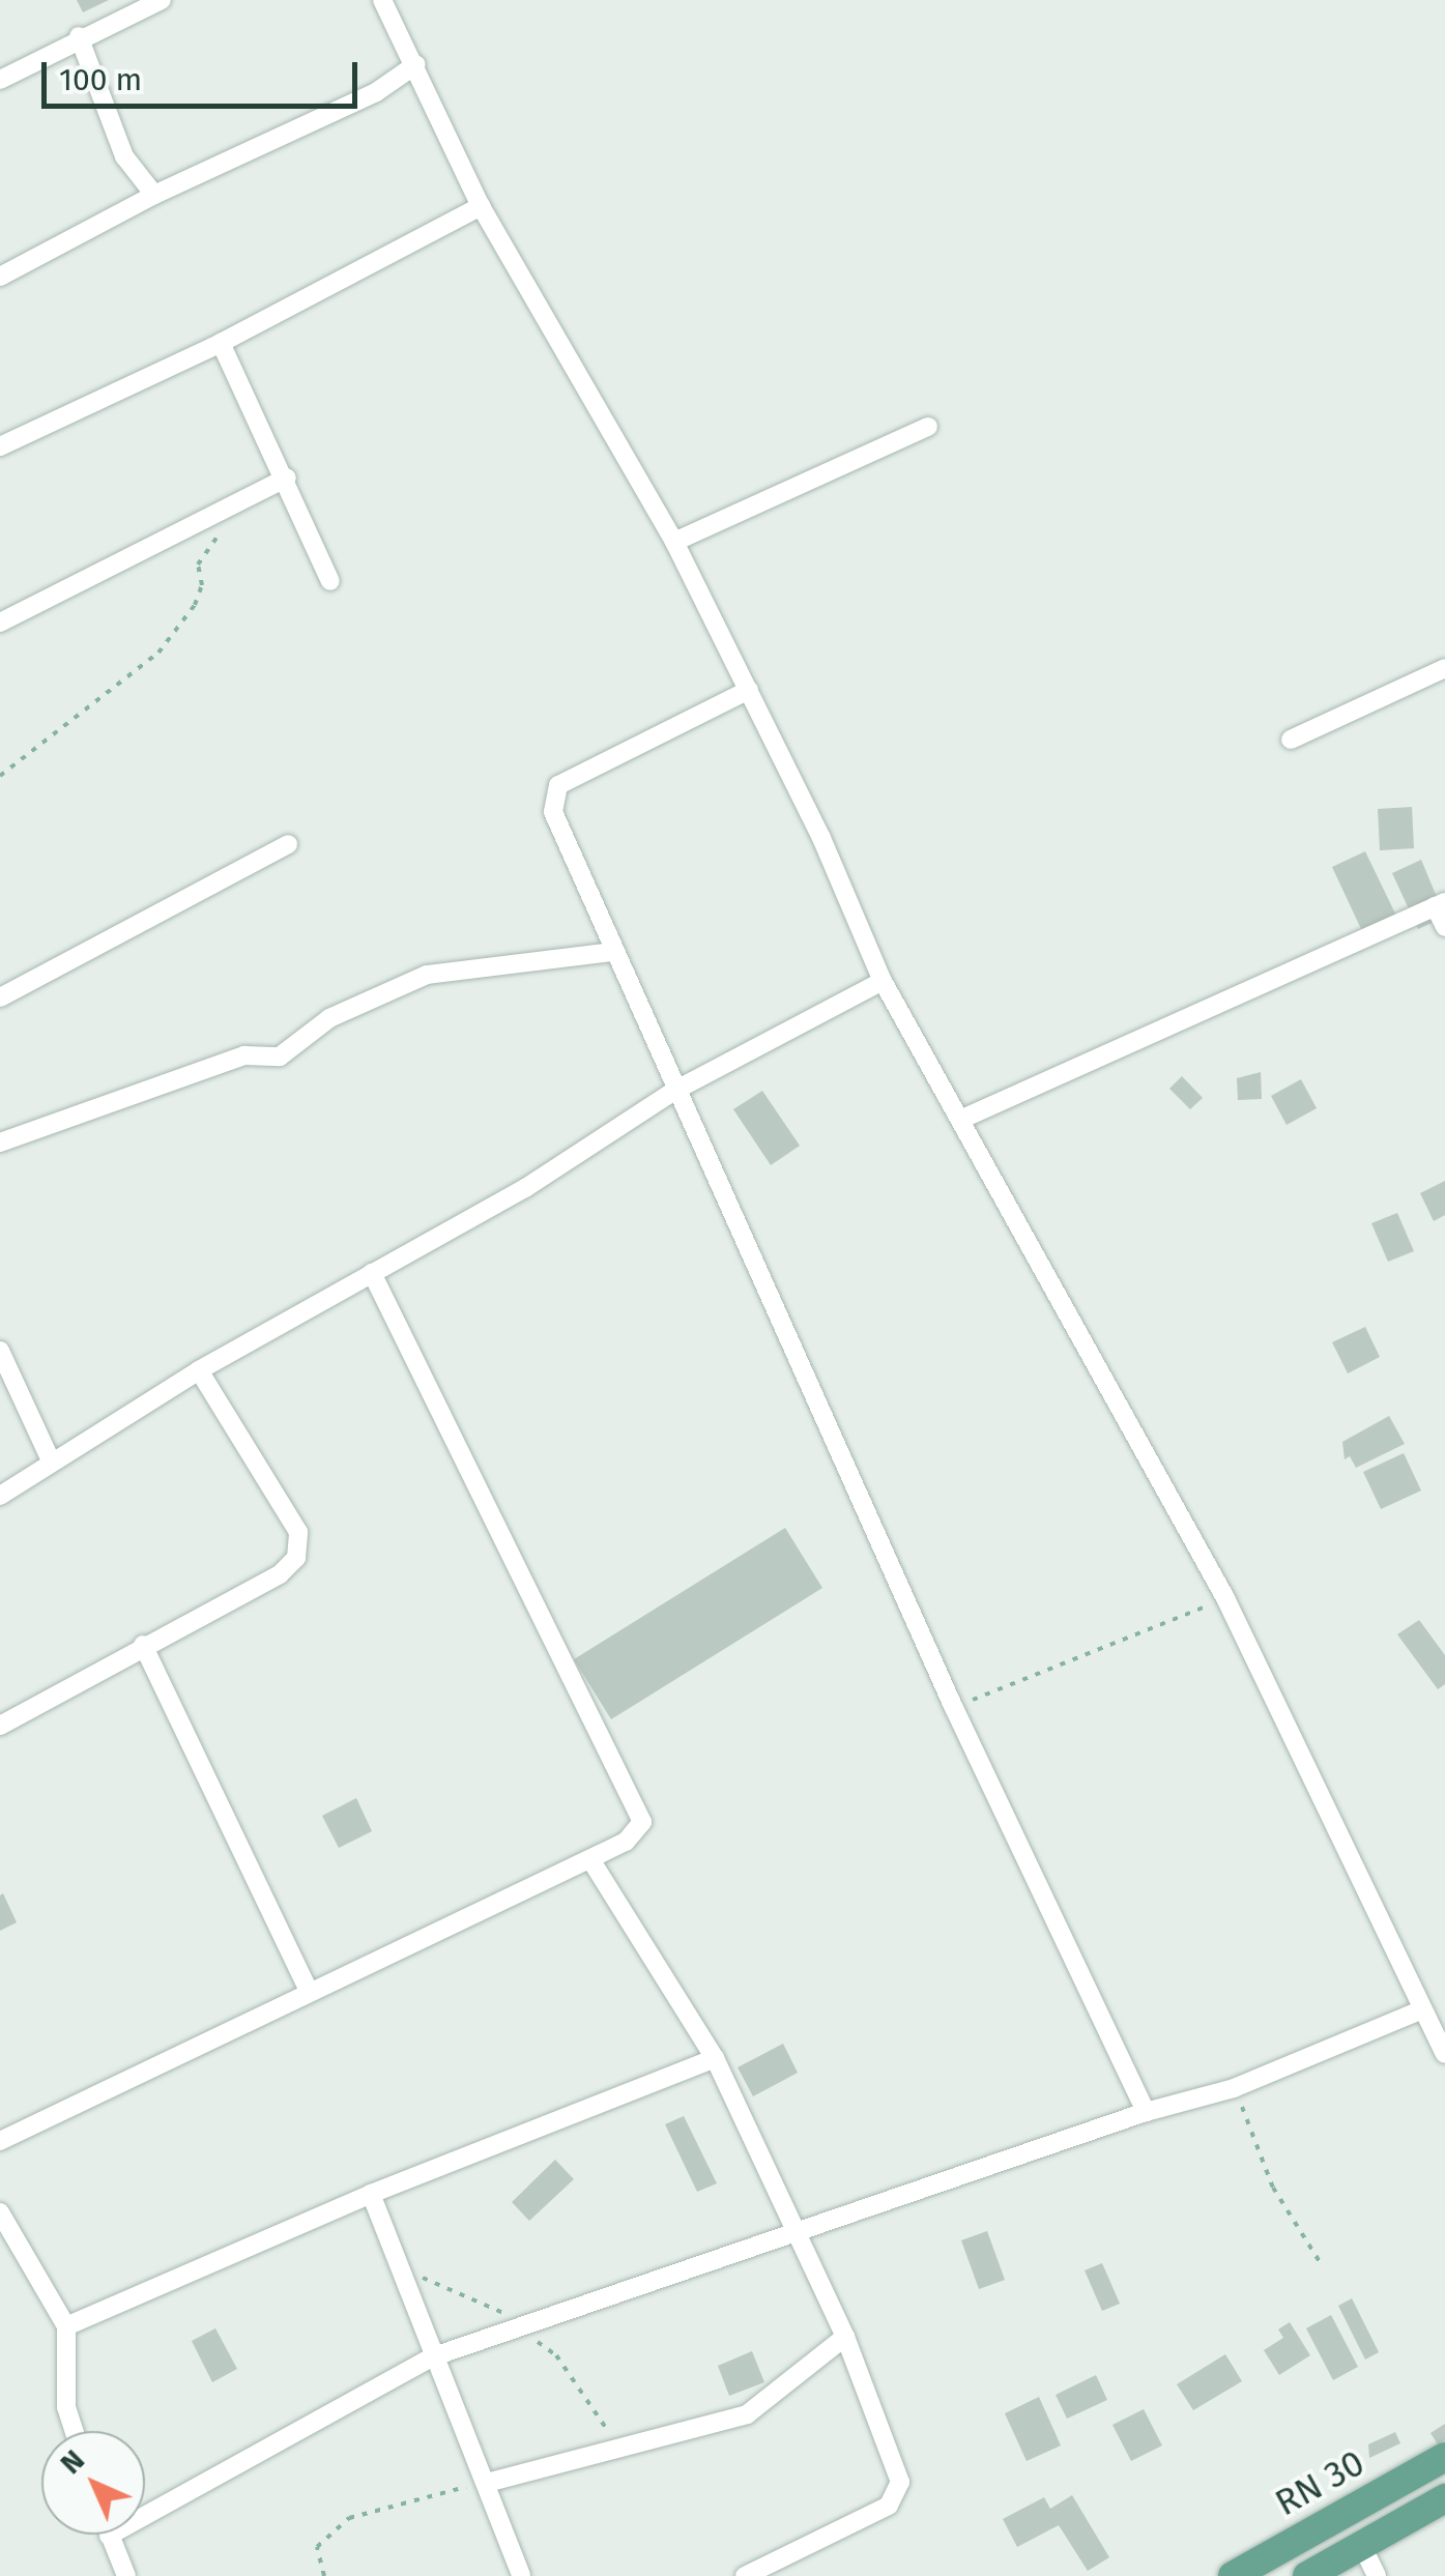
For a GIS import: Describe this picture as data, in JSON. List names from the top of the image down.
{
  "streets": {
    "main road": ["RN 30"]
  },
  "scale_bar": "100 m",
  "north": "top left"
}
